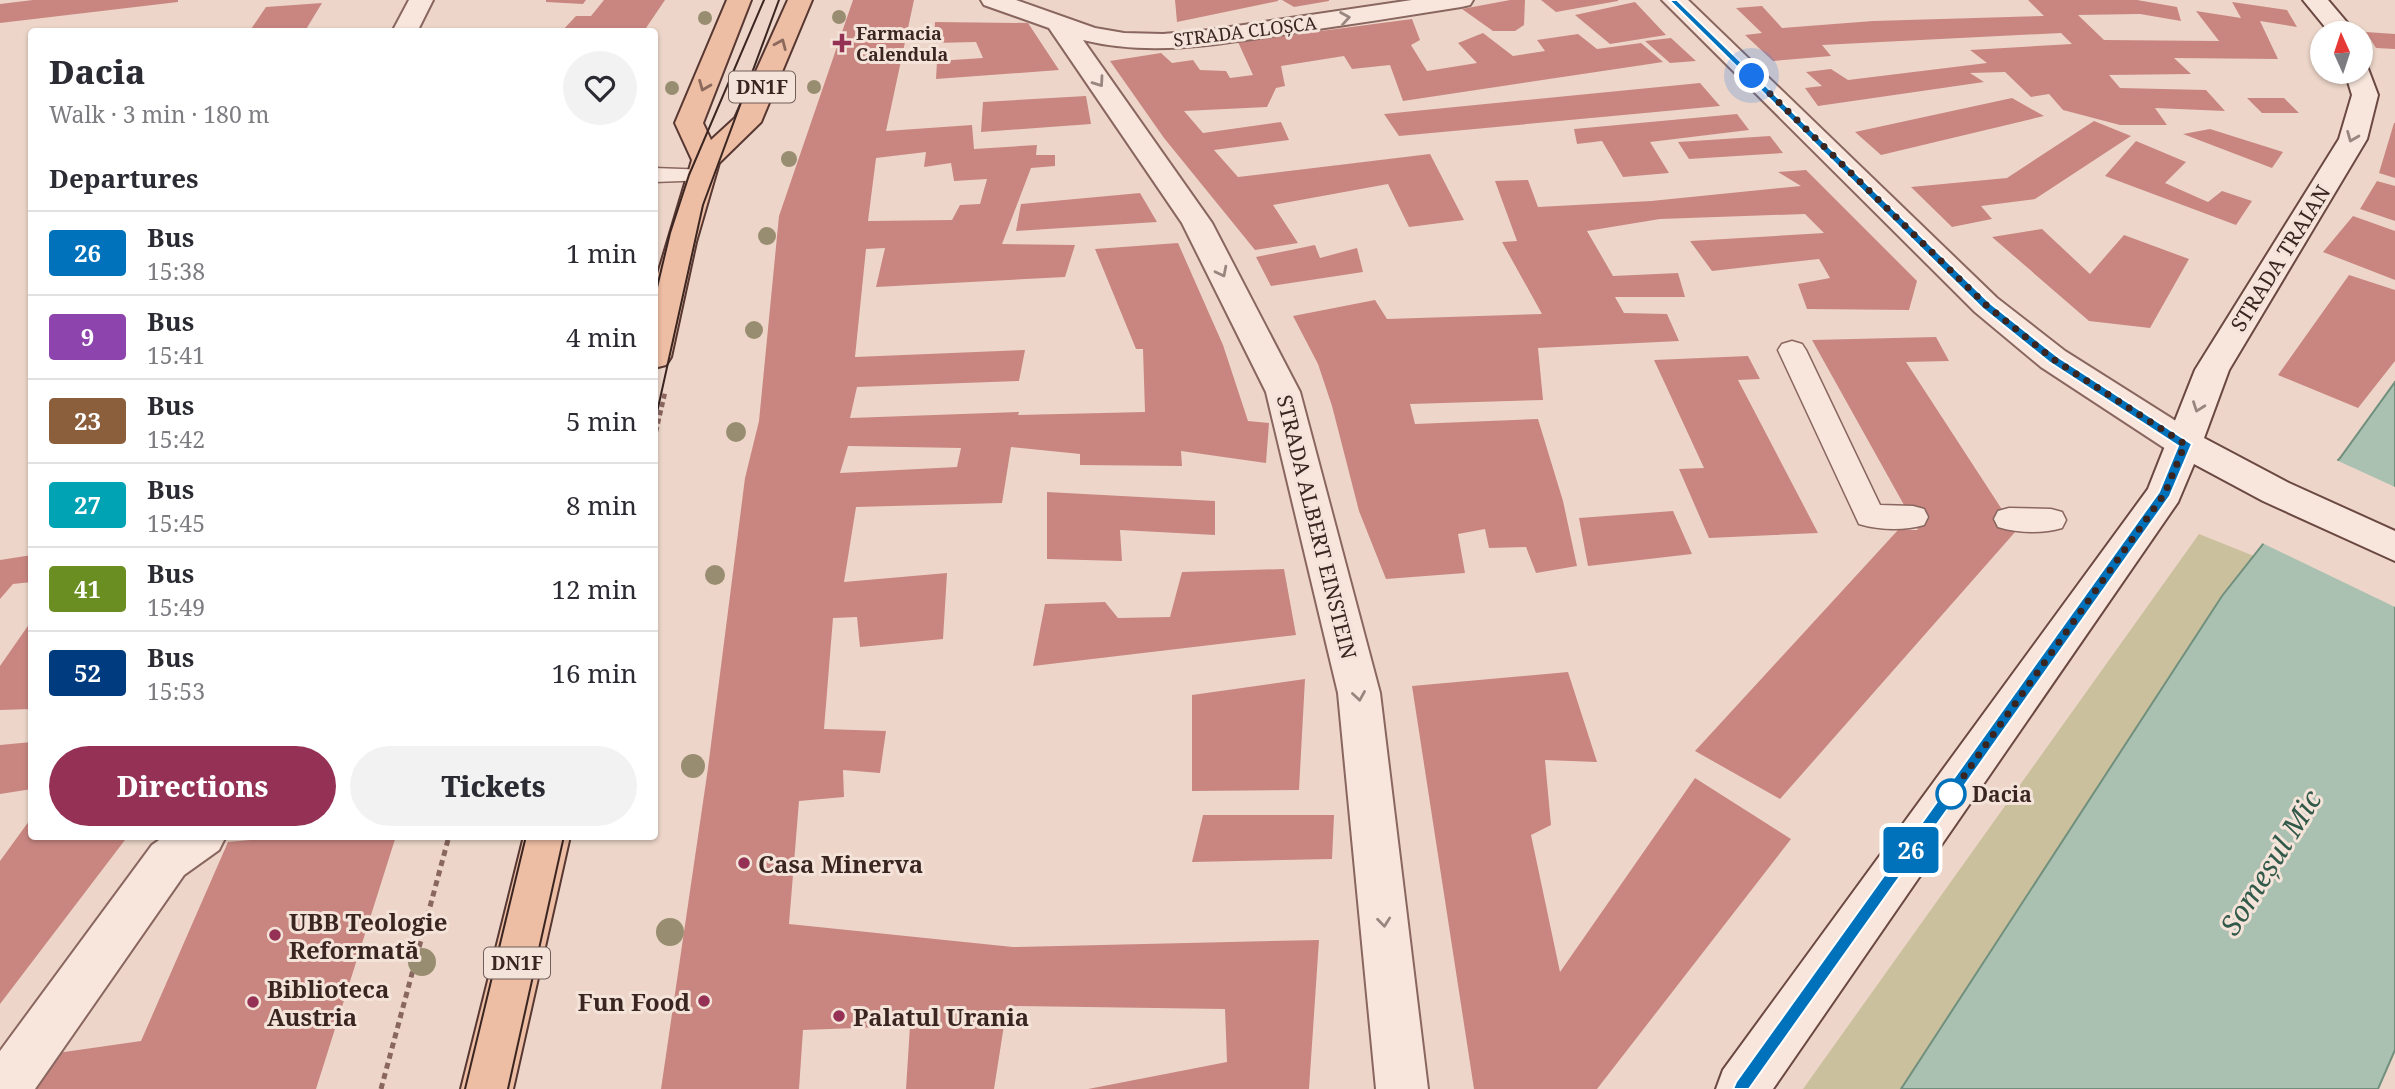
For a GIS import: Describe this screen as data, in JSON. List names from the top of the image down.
{
  "streets": {
    "main road": ["DN1F"],
    "street": ["STRADA CLOȘCA", "STRADA TRAIAN", "STRADA ALBERT EINSTEIN"]
  },
  "crossings": [
    ["STRADA CLOȘCA", "STRADA ALBERT EINSTEIN"]
  ],
  "one_way": ["STRADA CLOȘCA", "STRADA ALBERT EINSTEIN"],
  "water": ["Someșul Mic"],
  "places": {
    "health": ["Farmacia Calendula"],
    "other": [
      "Dacia",
      "Casa Minerva",
      "UBB Teologie Reformată",
      "Fun Food",
      "Biblioteca Austria",
      "Palatul Urania"
    ]
  },
  "lines": ["bus line 26"],
  "north": "top",
  "page": {
    "on_map": "26",
    "heading": [
      ["Dacia", "Walk · 3 min · 180 m"],
      "Departures"
    ],
    "list": [
      {
        "mark": "26",
        "name": "Bus",
        "note": "15:38",
        "value": "1 min"
      },
      {
        "mark": "9",
        "name": "Bus",
        "note": "15:41",
        "value": "4 min"
      },
      {
        "mark": "23",
        "name": "Bus",
        "note": "15:42",
        "value": "5 min"
      },
      {
        "mark": "27",
        "name": "Bus",
        "note": "15:45",
        "value": "8 min"
      },
      {
        "mark": "41",
        "name": "Bus",
        "note": "15:49",
        "value": "12 min"
      },
      {
        "mark": "52",
        "name": "Bus",
        "note": "15:53",
        "value": "16 min"
      }
    ],
    "buttons": ["Directions", "Tickets"]
  }
}
